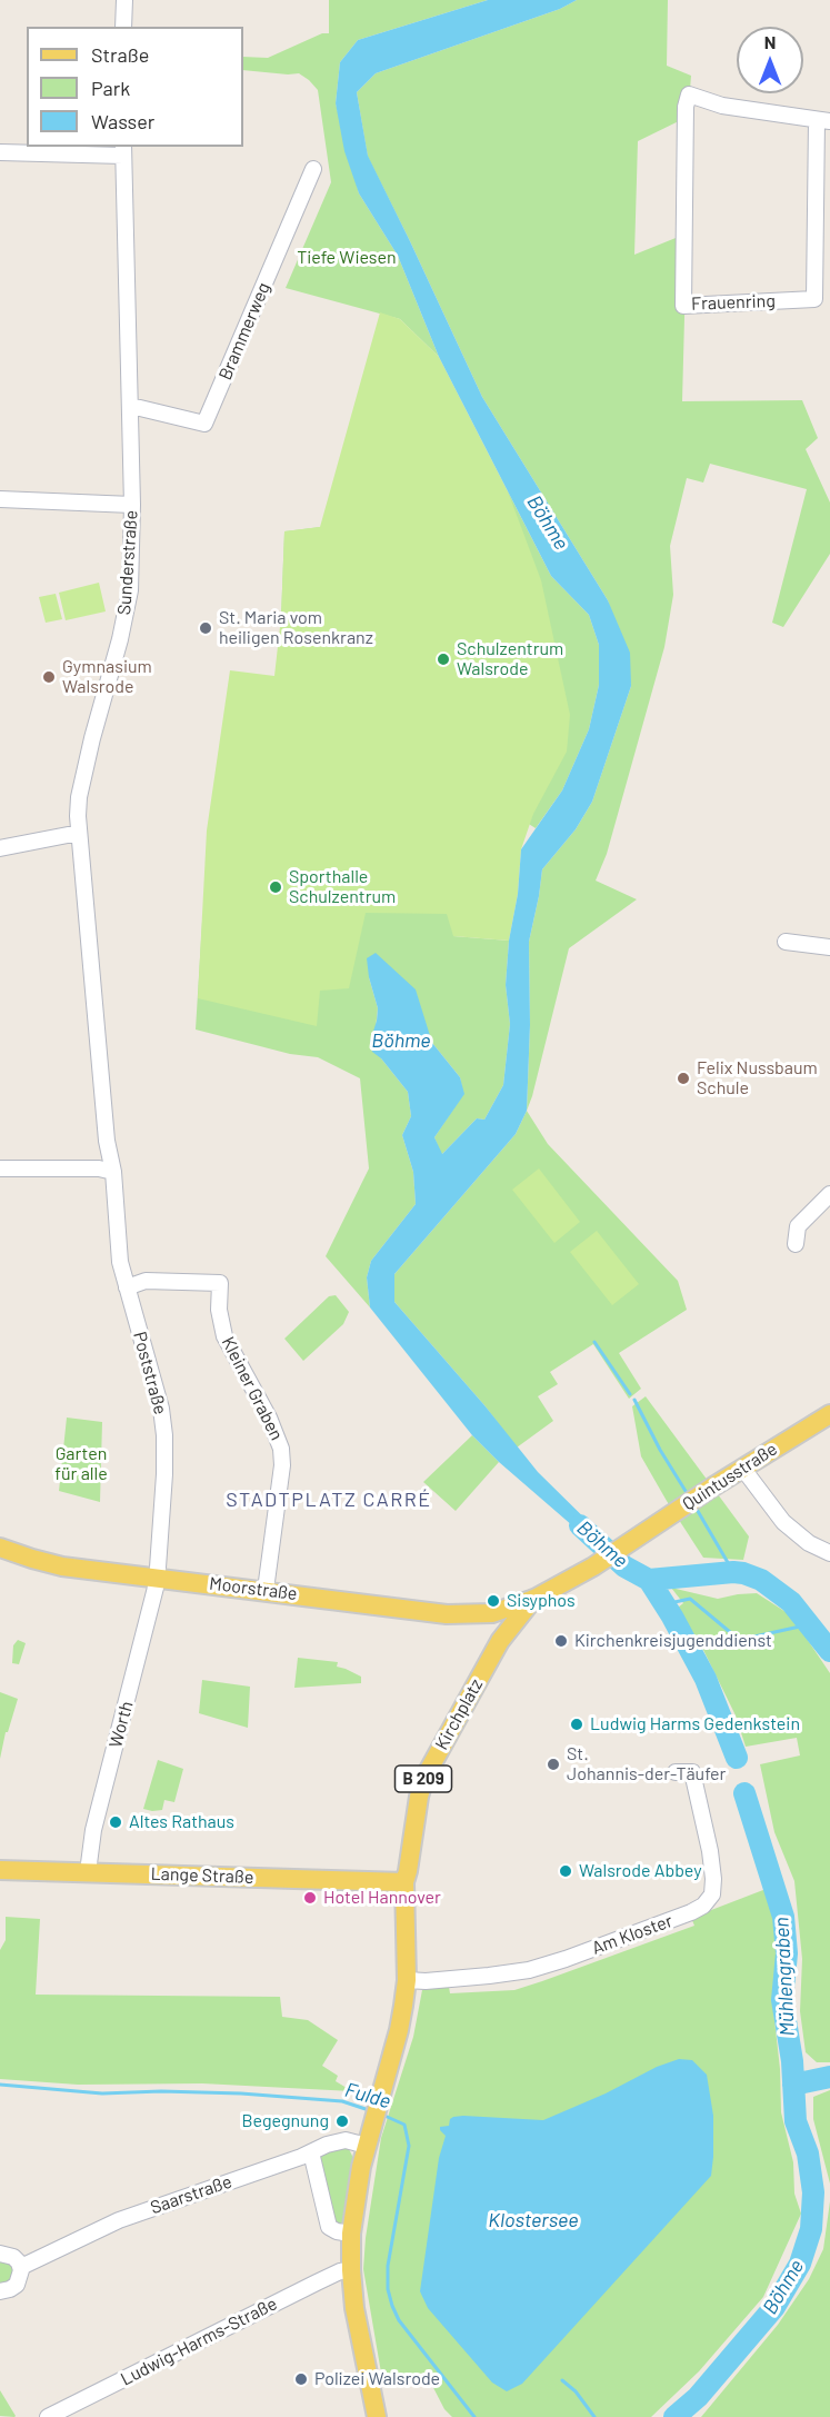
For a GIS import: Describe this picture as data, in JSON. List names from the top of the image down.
{
  "streets": {
    "main road": [
      "Quintusstraße",
      "Moorstraße",
      "Kirchplatz",
      "B 209",
      "Lange Straße"
    ],
    "street": [
      "Frauenring",
      "Brammerweg",
      "Sunderstraße",
      "Poststraße",
      "Kleiner Graben",
      "Worth",
      "Am Kloster",
      "Saarstraße",
      "Ludwig-Harms-Straße"
    ]
  },
  "crossings": [
    ["Brammerweg", "Sunderstraße"],
    ["Sunderstraße", "Poststraße"],
    ["Poststraße", "Kleiner Graben"],
    ["Poststraße", "Moorstraße"],
    ["Poststraße", "Worth"],
    ["Kleiner Graben", "Moorstraße"],
    ["Quintusstraße", "Kirchplatz"],
    ["Quintusstraße", "B 209"],
    ["Moorstraße", "Worth"],
    ["Moorstraße", "B 209"],
    ["Kirchplatz", "B 209"],
    ["Kirchplatz", "Lange Straße"],
    ["Kirchplatz", "Am Kloster"],
    ["Kirchplatz", "Saarstraße"],
    ["Kirchplatz", "Ludwig-Harms-Straße"],
    ["Worth", "Lange Straße"]
  ],
  "districts": ["STADTPLATZ CARRÉ"],
  "water": [
    "Böhme",
    "Mühlengraben",
    "Fulde",
    "Klostersee"
  ],
  "parks": ["Tiefe Wiesen", "Garten für alle"],
  "places": [
    "St. Maria vom heiligen Rosenkranz",
    "Schulzentrum Walsrode",
    "Gymnasium Walsrode",
    "Sporthalle Schulzentrum",
    "Felix Nussbaum Schule",
    "Sisyphos",
    "Kirchenkreisjugenddienst",
    "Ludwig Harms Gedenkstein",
    "St. Johannis-der-Täufer",
    "Altes Rathaus",
    "Walsrode Abbey",
    "Hotel Hannover",
    "Begegnung",
    "Polizei Walsrode"
  ],
  "legend": ["Straße", "Park", "Wasser"],
  "north": "top"
}
